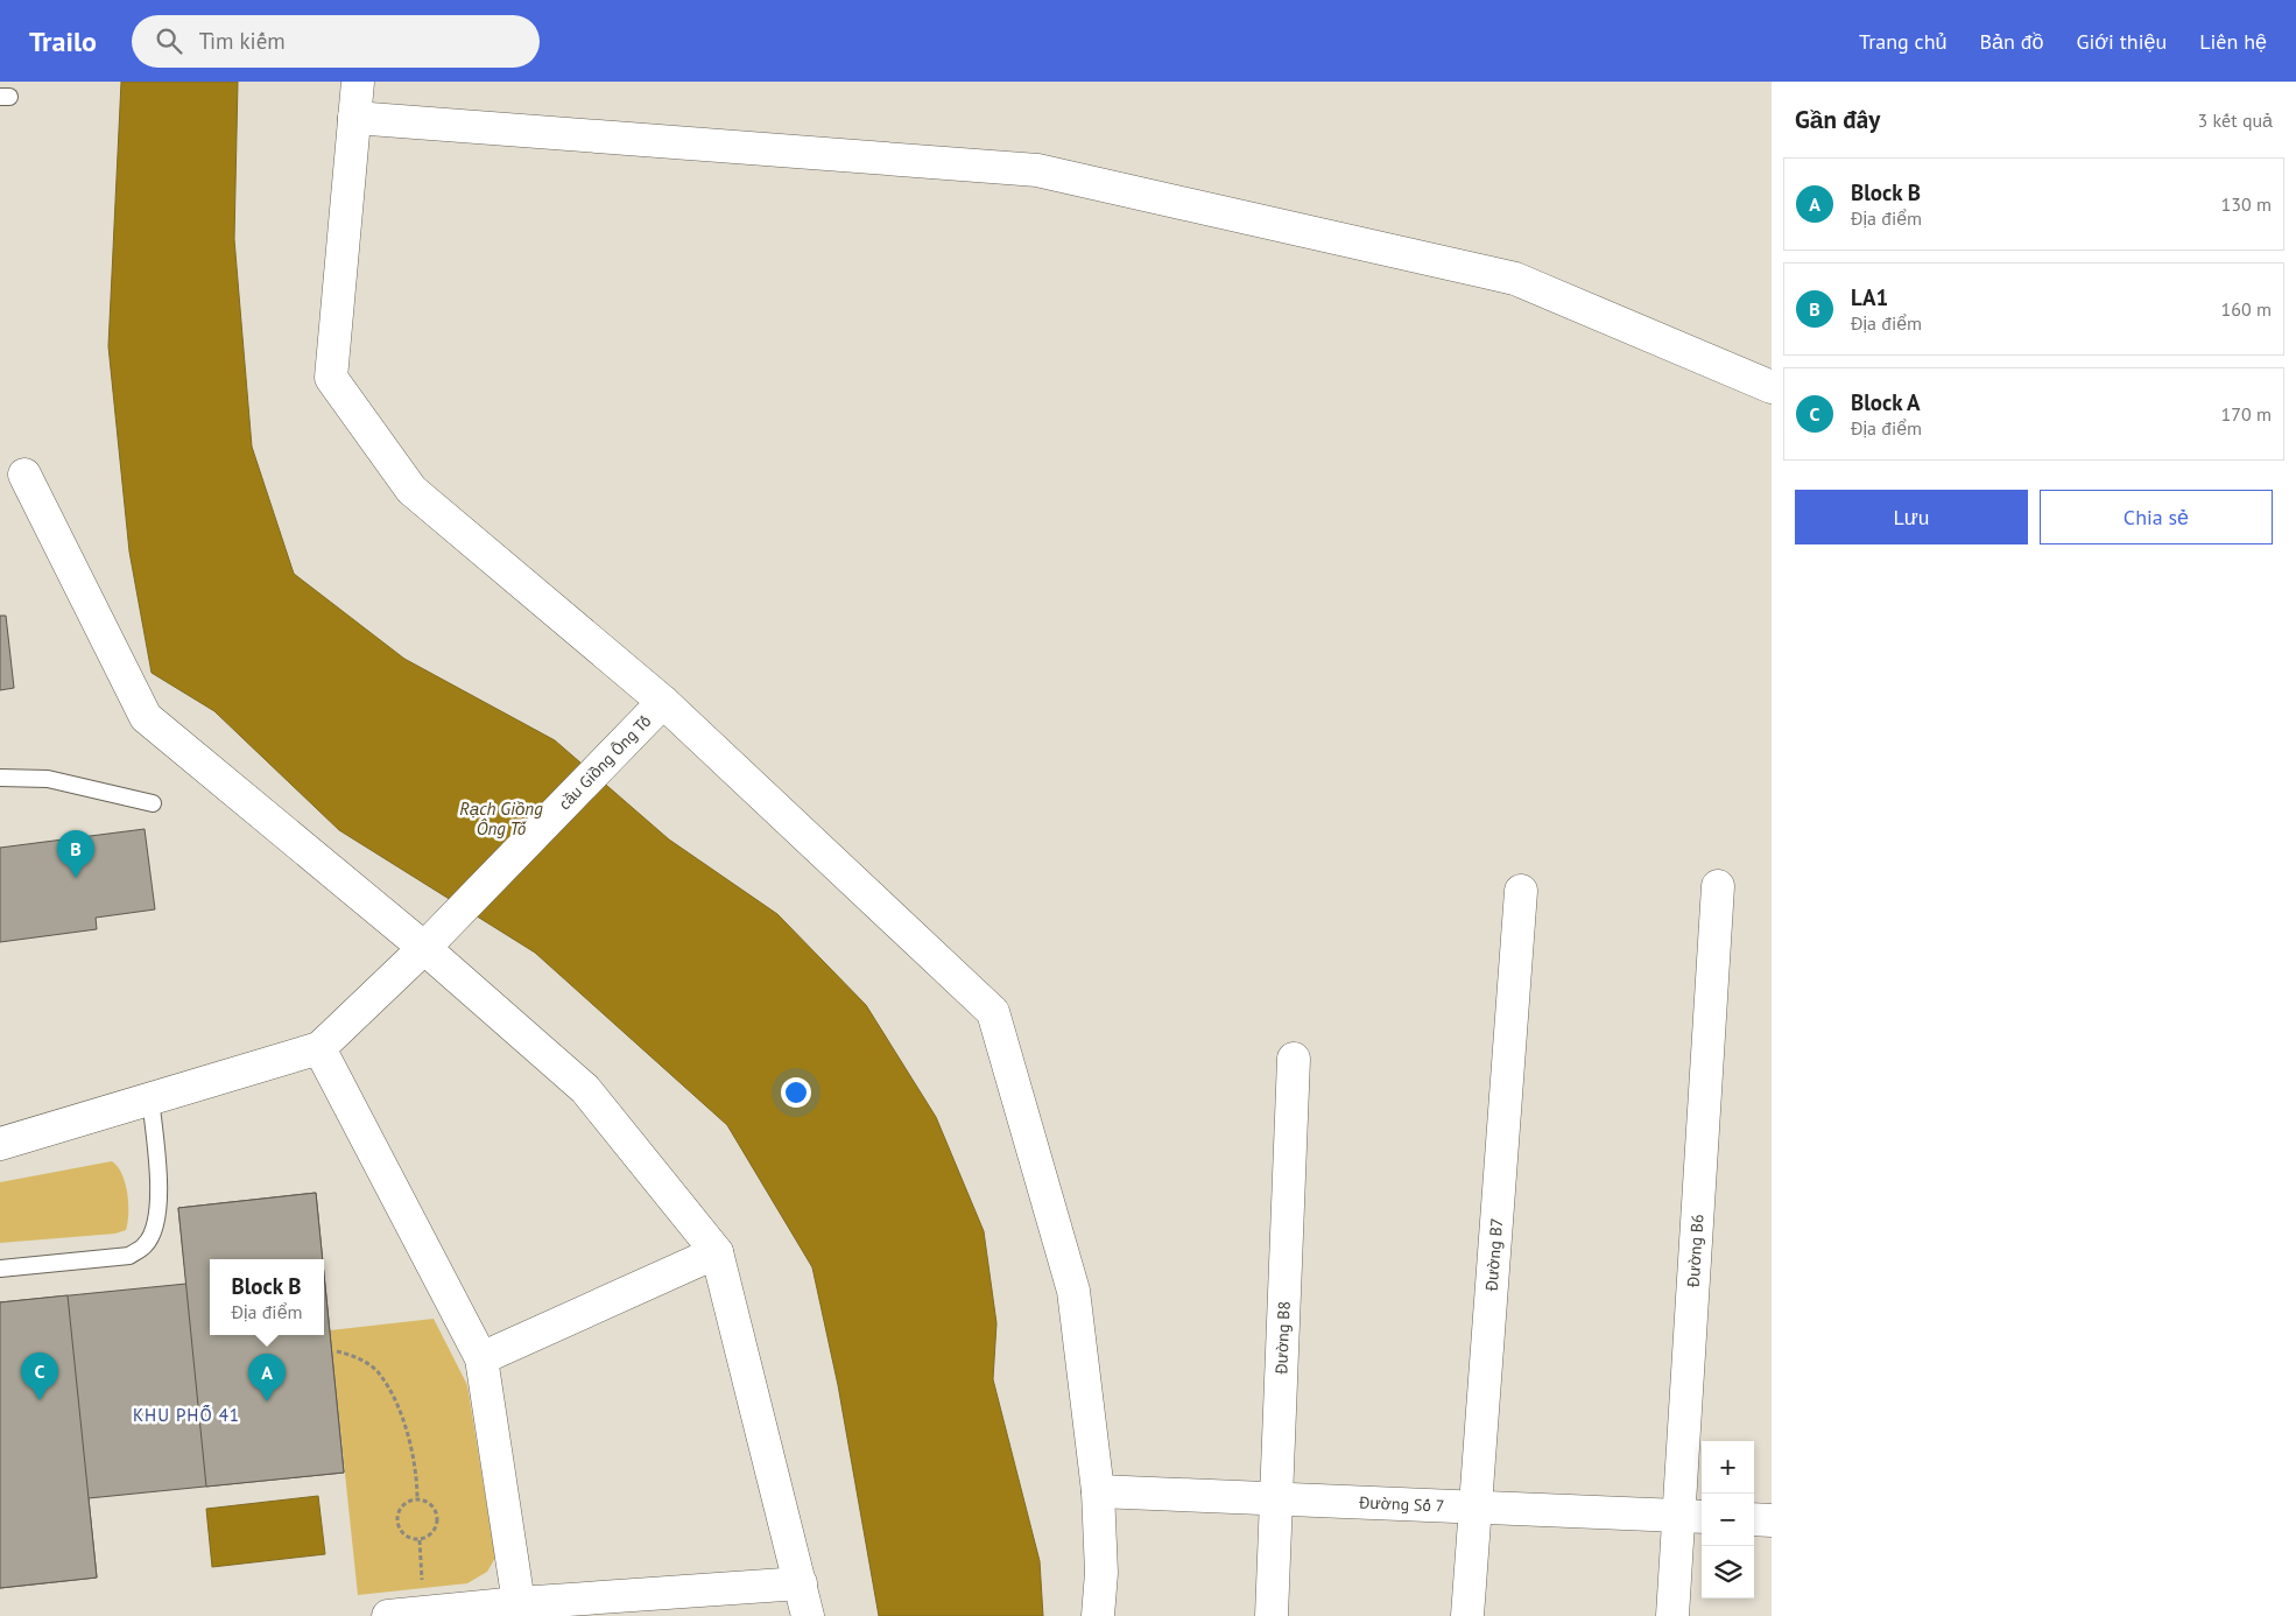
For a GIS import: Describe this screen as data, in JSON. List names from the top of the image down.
{
  "streets": {
    "street": [
      "cầu Giồng Ông Tố",
      "Đường B6",
      "Đường B7",
      "Đường B8",
      "Đường Số 7"
    ]
  },
  "crossings": [
    ["Đường B6", "Đường Số 7"],
    ["Đường B7", "Đường Số 7"],
    ["Đường B8", "Đường Số 7"]
  ],
  "districts": ["KHU PHỐ 41"],
  "water": ["Rạch Giồng Ông Tố"],
  "page": {
    "header": "Trailo",
    "search": "Tìm kiếm",
    "nav": [
      "Trang chủ",
      "Bản đồ",
      "Giới thiệu",
      "Liên hệ"
    ],
    "heading": ["Gần đây", "3 kết quả"],
    "list": [
      {
        "mark": "A",
        "name": "Block B",
        "note": "Địa điểm",
        "value": "130 m"
      },
      {
        "mark": "B",
        "name": "LA1",
        "note": "Địa điểm",
        "value": "160 m"
      },
      {
        "mark": "C",
        "name": "Block A",
        "note": "Địa điểm",
        "value": "170 m"
      }
    ],
    "buttons": ["Lưu", "Chia sẻ"],
    "pins": ["B", "C", "A"],
    "popup": ["Block B", "Địa điểm"],
    "map_buttons": ["+", "−"]
  }
}
